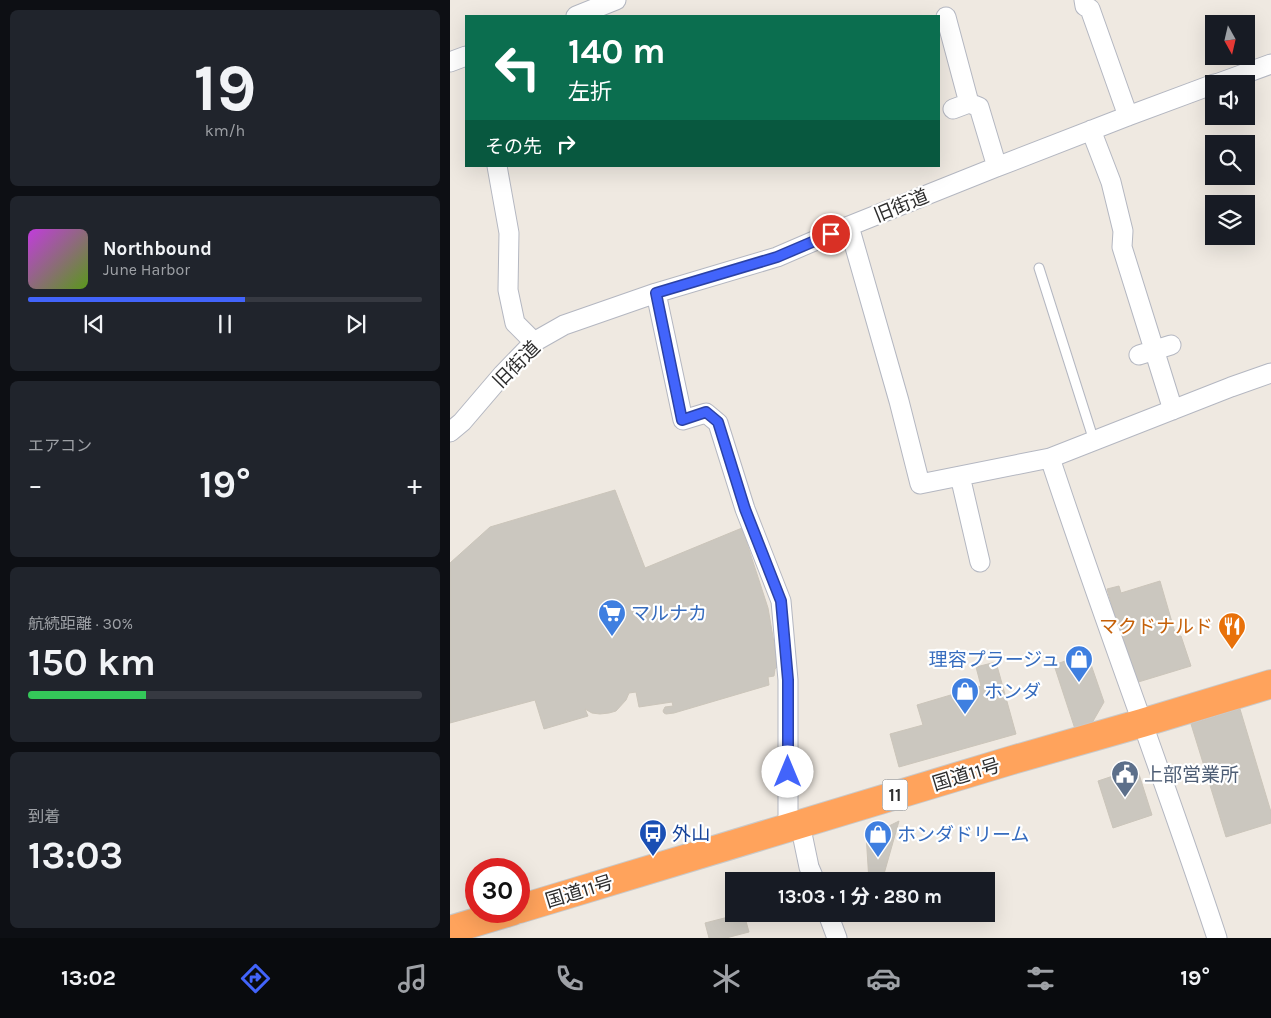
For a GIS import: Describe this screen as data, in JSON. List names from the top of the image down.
{
  "streets": {
    "highway": ["国道11号", "11"],
    "street": ["旧街道"]
  },
  "places": {
    "supermarket": ["マルナカ"],
    "restaurant": ["マクドナルド"],
    "shop": ["理容プラージュ", "ホンダ", "ホンダドリーム"],
    "public building": ["上部営業所"],
    "bus stop": ["外山"]
  },
  "north": "bottom",
  "page": {
    "tile": [
      ["19", "km/h"],
      "エアコン",
      ["航続距離 · 30%", "150 km"],
      ["到着", "13:03"]
    ],
    "turn": ["140 m", "左折"],
    "then": "その先",
    "song": ["Northbound", "June Harbor"],
    "heat": ["−", "19°", "+"],
    "limit": "30",
    "trip": "13:03 · 1 分 · 280 m",
    "tabs": ["13:02", "19°"]
  }
}
